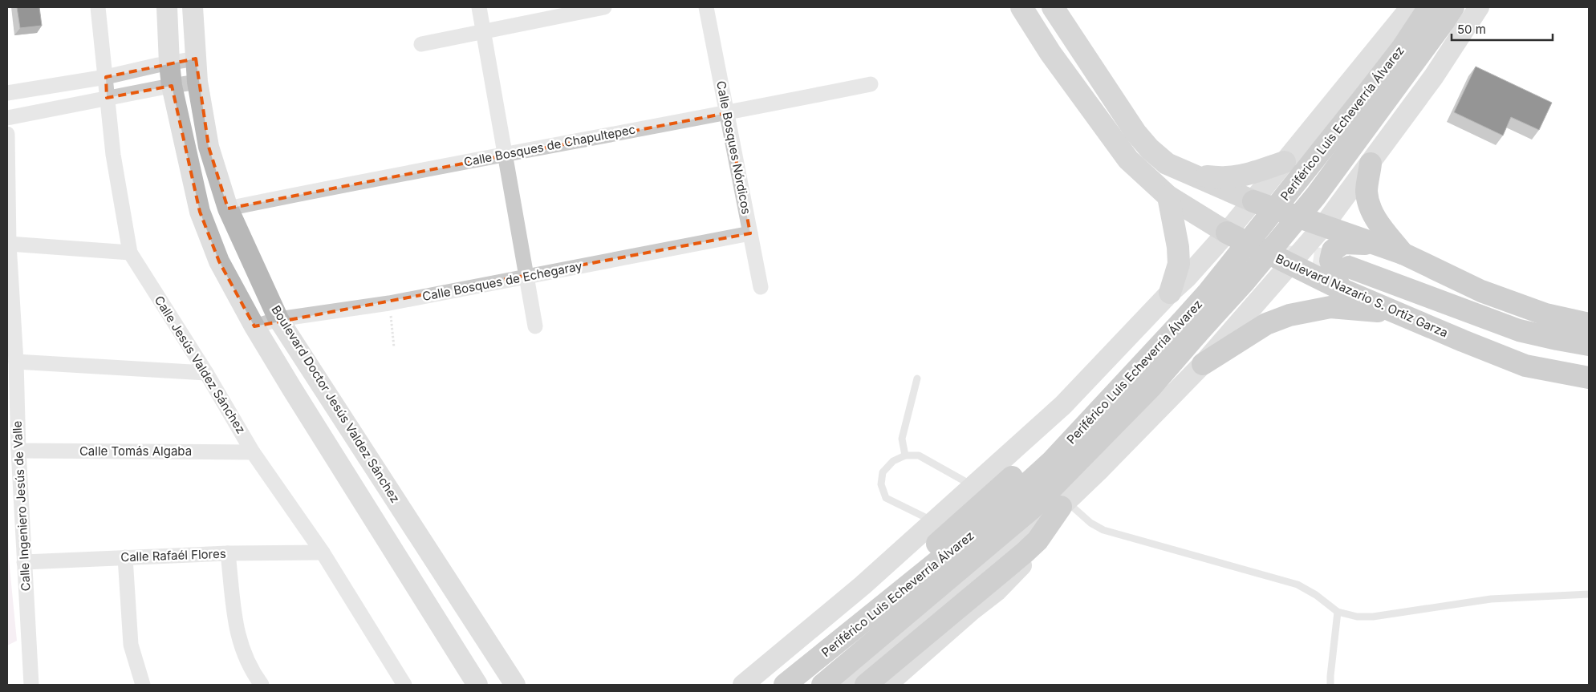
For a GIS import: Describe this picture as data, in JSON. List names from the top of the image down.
{
  "streets": {
    "highway": ["Periférico Luis Echeverría Álvarez", "Boulevard Nazario S. Ortiz Garza"],
    "street": [
      "Calle Bosques de Chapultepec",
      "Calle Bosques Nórdicos",
      "Calle Bosques de Echegaray",
      "Calle Jesús Valdez Sánchez",
      "Boulevard Doctor Jesús Valdez Sánchez",
      "Calle Tomás Algaba",
      "Calle Ingeniero Jesús de Valle",
      "Calle Rafaél Flores"
    ]
  },
  "crossings": [
    ["Calle Bosques de Chapultepec", "Calle Bosques Nórdicos"],
    ["Calle Bosques de Chapultepec", "Boulevard Doctor Jesús Valdez Sánchez"],
    ["Calle Bosques Nórdicos", "Calle Bosques de Echegaray"],
    ["Calle Bosques de Echegaray", "Boulevard Doctor Jesús Valdez Sánchez"],
    ["Calle Jesús Valdez Sánchez", "Calle Tomás Algaba"],
    ["Calle Jesús Valdez Sánchez", "Calle Rafaél Flores"],
    ["Calle Tomás Algaba", "Calle Ingeniero Jesús de Valle"],
    ["Calle Ingeniero Jesús de Valle", "Calle Rafaél Flores"]
  ],
  "scale_bar": "50 m"
}
